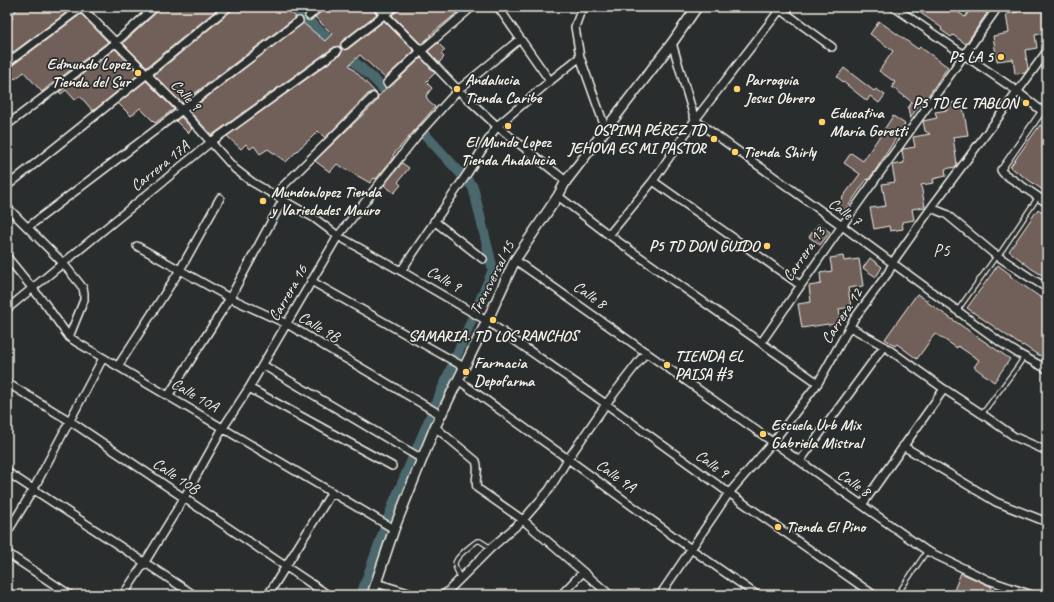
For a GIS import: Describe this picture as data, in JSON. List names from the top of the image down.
{
  "streets": {
    "street": [
      "Calle 9",
      "Carrera 17A",
      "Calle 7",
      "Carrera 13",
      "Transversal 15",
      "Carrera 16",
      "Calle 8",
      "Carrera 12",
      "Calle 9B",
      "Calle 10A",
      "Calle 10B",
      "Calle 9A"
    ]
  },
  "crossings": [
    ["Calle 9", "Carrera 17A"],
    ["Calle 9", "Transversal 15"],
    ["Calle 9", "Carrera 16"],
    ["Calle 9", "Carrera 12"],
    ["Carrera 17A", "Calle 10A"],
    ["Calle 7", "Carrera 13"],
    ["Calle 7", "Carrera 12"],
    ["Transversal 15", "Calle 8"],
    ["Transversal 15", "Calle 9B"],
    ["Transversal 15", "Calle 10A"],
    ["Transversal 15", "Calle 9A"],
    ["Carrera 16", "Calle 9B"],
    ["Carrera 16", "Calle 10A"],
    ["Carrera 16", "Calle 10B"],
    ["Calle 8", "Carrera 12"],
    ["Carrera 12", "Calle 9A"]
  ],
  "districts": ["P5"],
  "places": [
    "P5 LA 5",
    "Edmundo Lopez Tienda del Sur",
    "Andalucia Tienda Caribe",
    "Parroquia Jesus Obrero",
    "P5 TD EL TABLON",
    "Educativa María Goretti",
    "El Mundo Lopez Tienda Andalucia",
    "OSPINA PÉREZ TD JEHOVA ES MI PASTOR",
    "Tienda Shirly",
    "Mundonlopez Tienda y Variedades Mauro",
    "P5 TD DON GUIDO",
    "SAMARIA. TD LOS RANCHOS",
    "TIENDA EL PAISA #3",
    "Farmacia Depofarma",
    "Escuela Urb Mix Gabriela Mistral",
    "Tienda El Pino"
  ]
}
